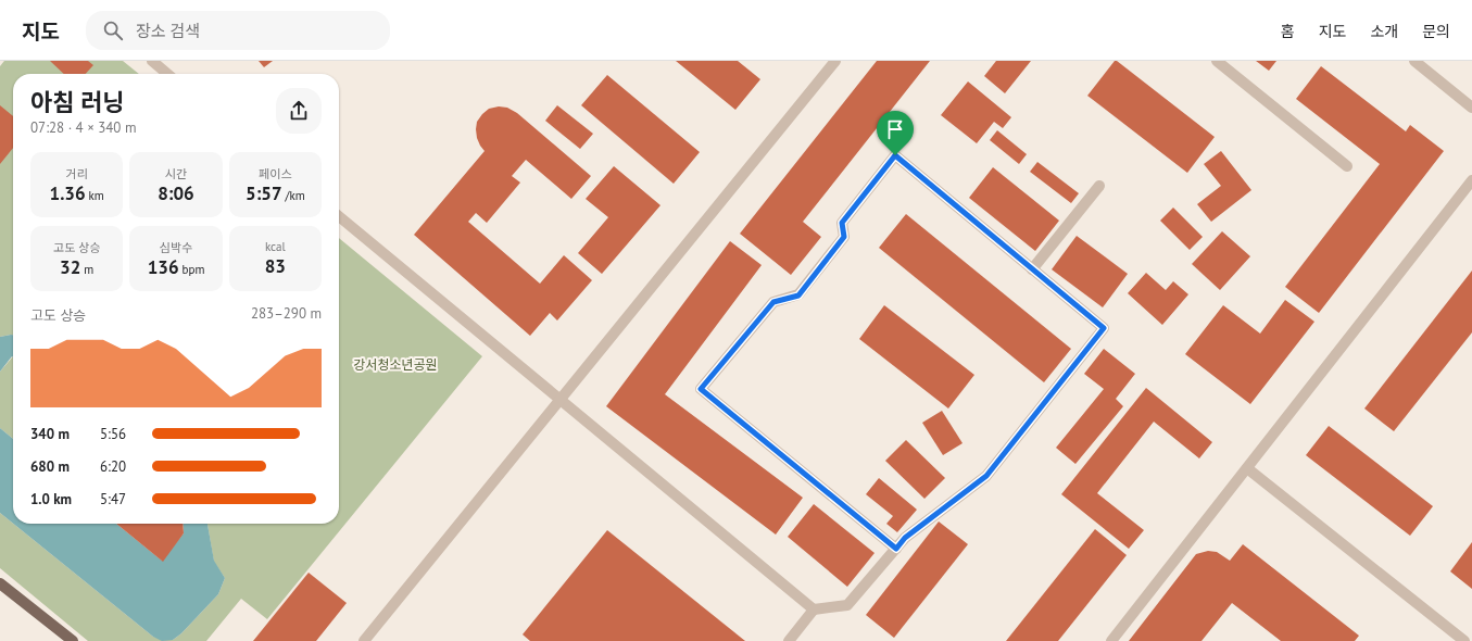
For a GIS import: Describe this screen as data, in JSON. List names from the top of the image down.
{
  "parks": ["강서청소년공원"],
  "page": {
    "header": "지도",
    "search": "장소 검색",
    "nav": [
      "홈",
      "지도",
      "소개",
      "문의"
    ],
    "heading": ["아침 러닝", "07:28 · 4 × 340 m"],
    "stats": [
      ["거리", "1.36 km"],
      ["시간", "8:06"],
      ["페이스", "5:57 /km"],
      ["고도 상승", "32 m"],
      ["심박수", "136 bpm"],
      ["kcal", "83"]
    ],
    "chart": ["고도 상승", "283–290 m"],
    "list": [
      {
        "name": "340 m",
        "note": "5:56"
      },
      {
        "name": "680 m",
        "note": "6:20"
      },
      {
        "name": "1.0 km",
        "note": "5:47"
      }
    ]
  }
}
